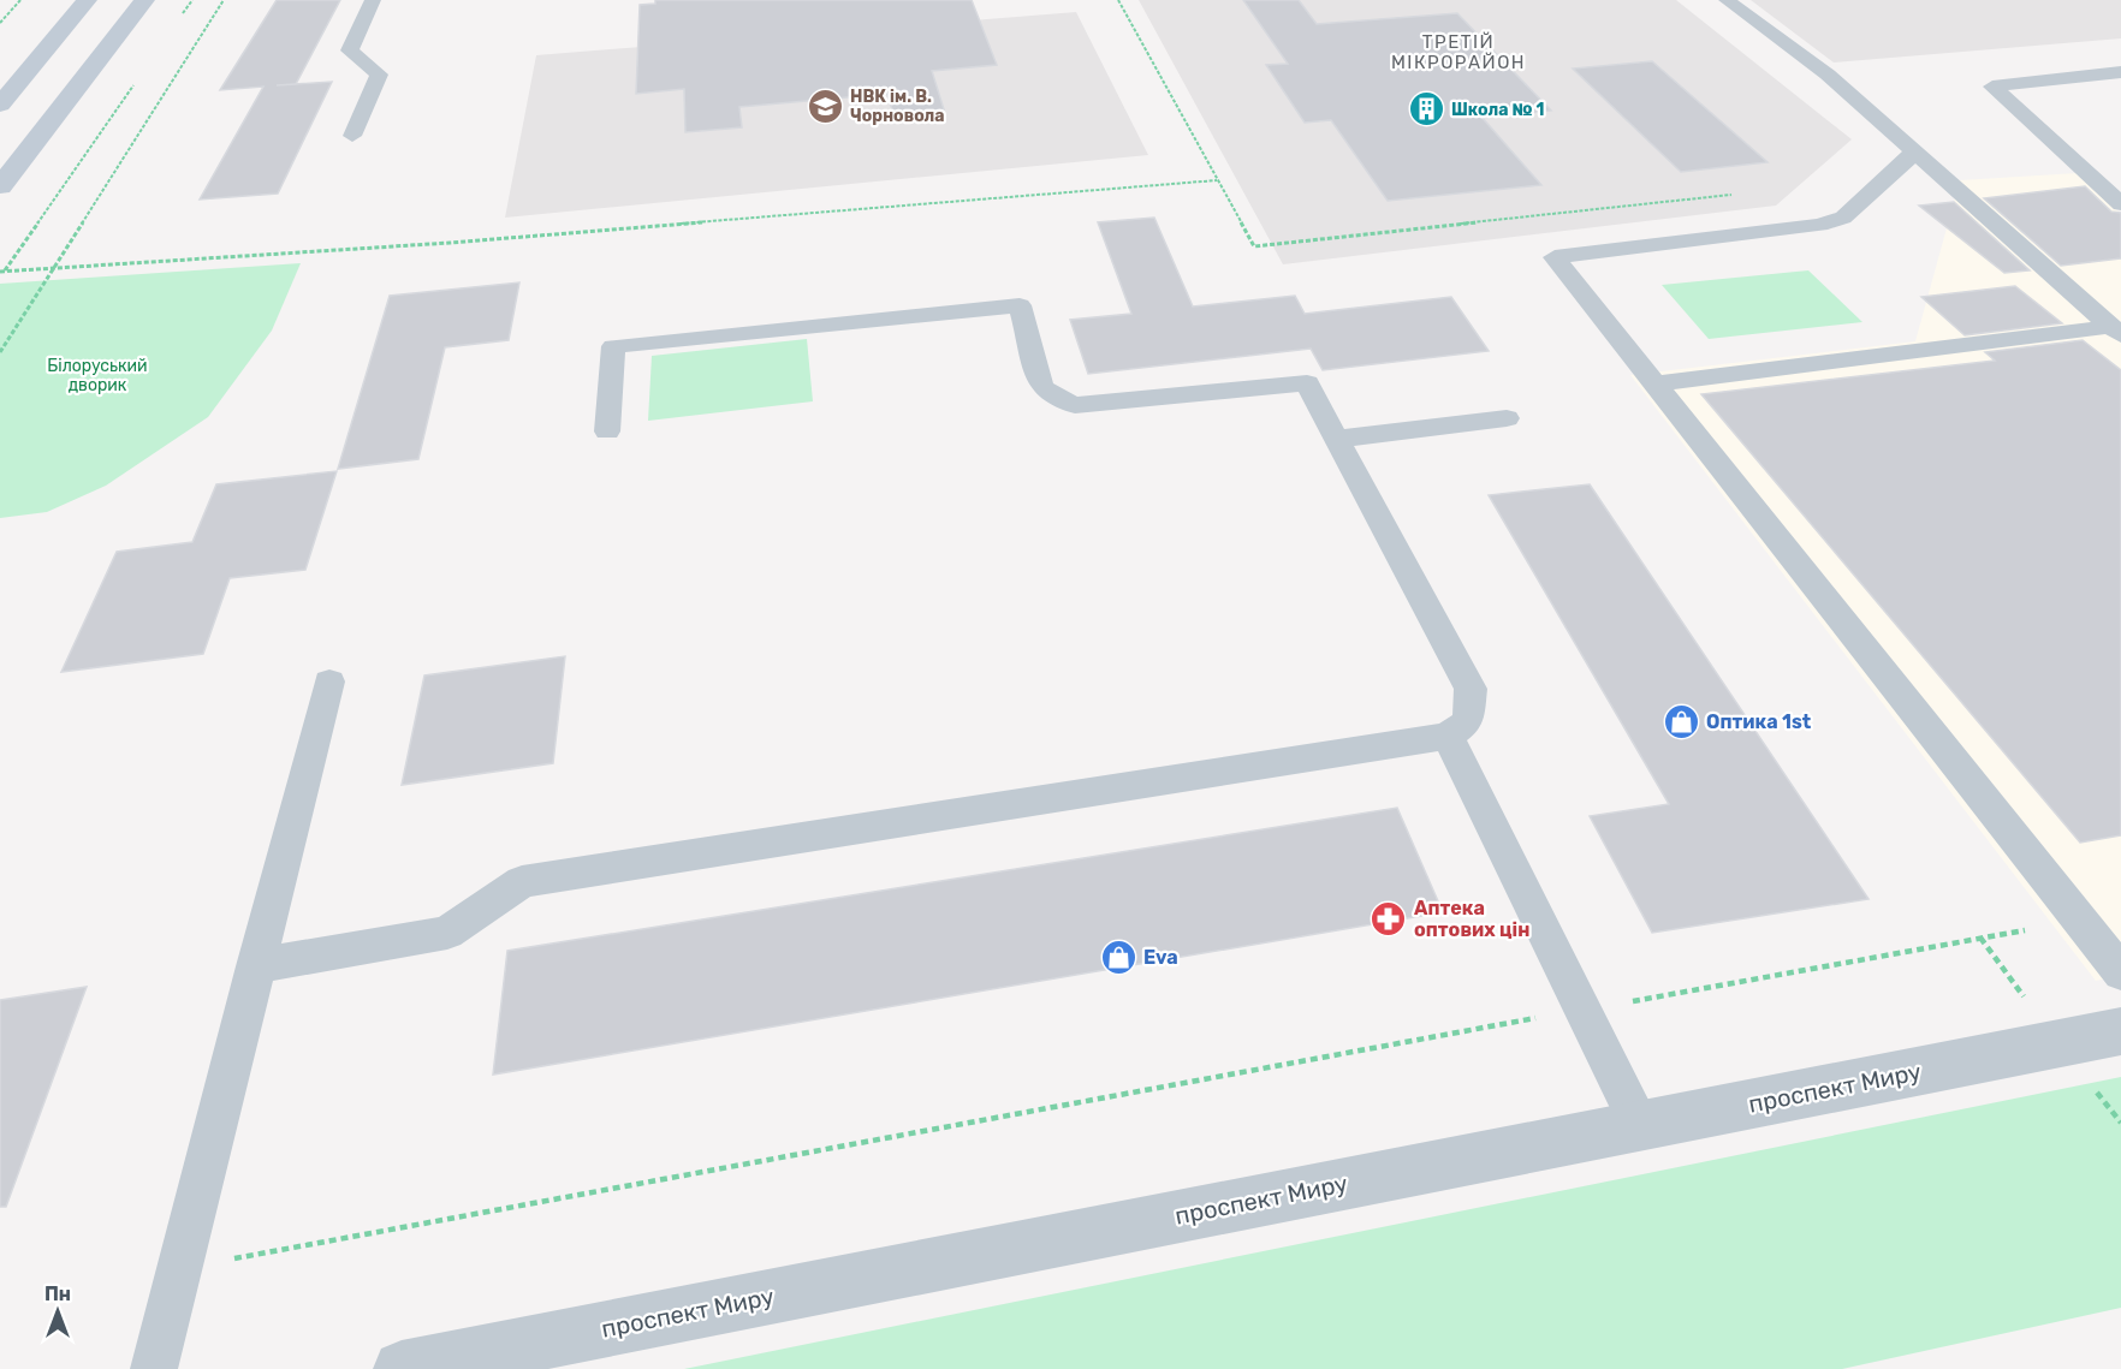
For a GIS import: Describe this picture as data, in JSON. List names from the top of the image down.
{
  "streets": {
    "street": ["проспект Миру"]
  },
  "districts": ["ТРЕТІЙ МІКРОРАЙОН"],
  "parks": ["Білоруський дворик"],
  "places": {
    "school or university": ["НВК ім. В. Чорновола"],
    "building": ["Школа № 1"],
    "shop": ["Оптика 1st", "Eva"],
    "pharmacy": ["Аптека оптових цін"]
  },
  "north": "top"
}
